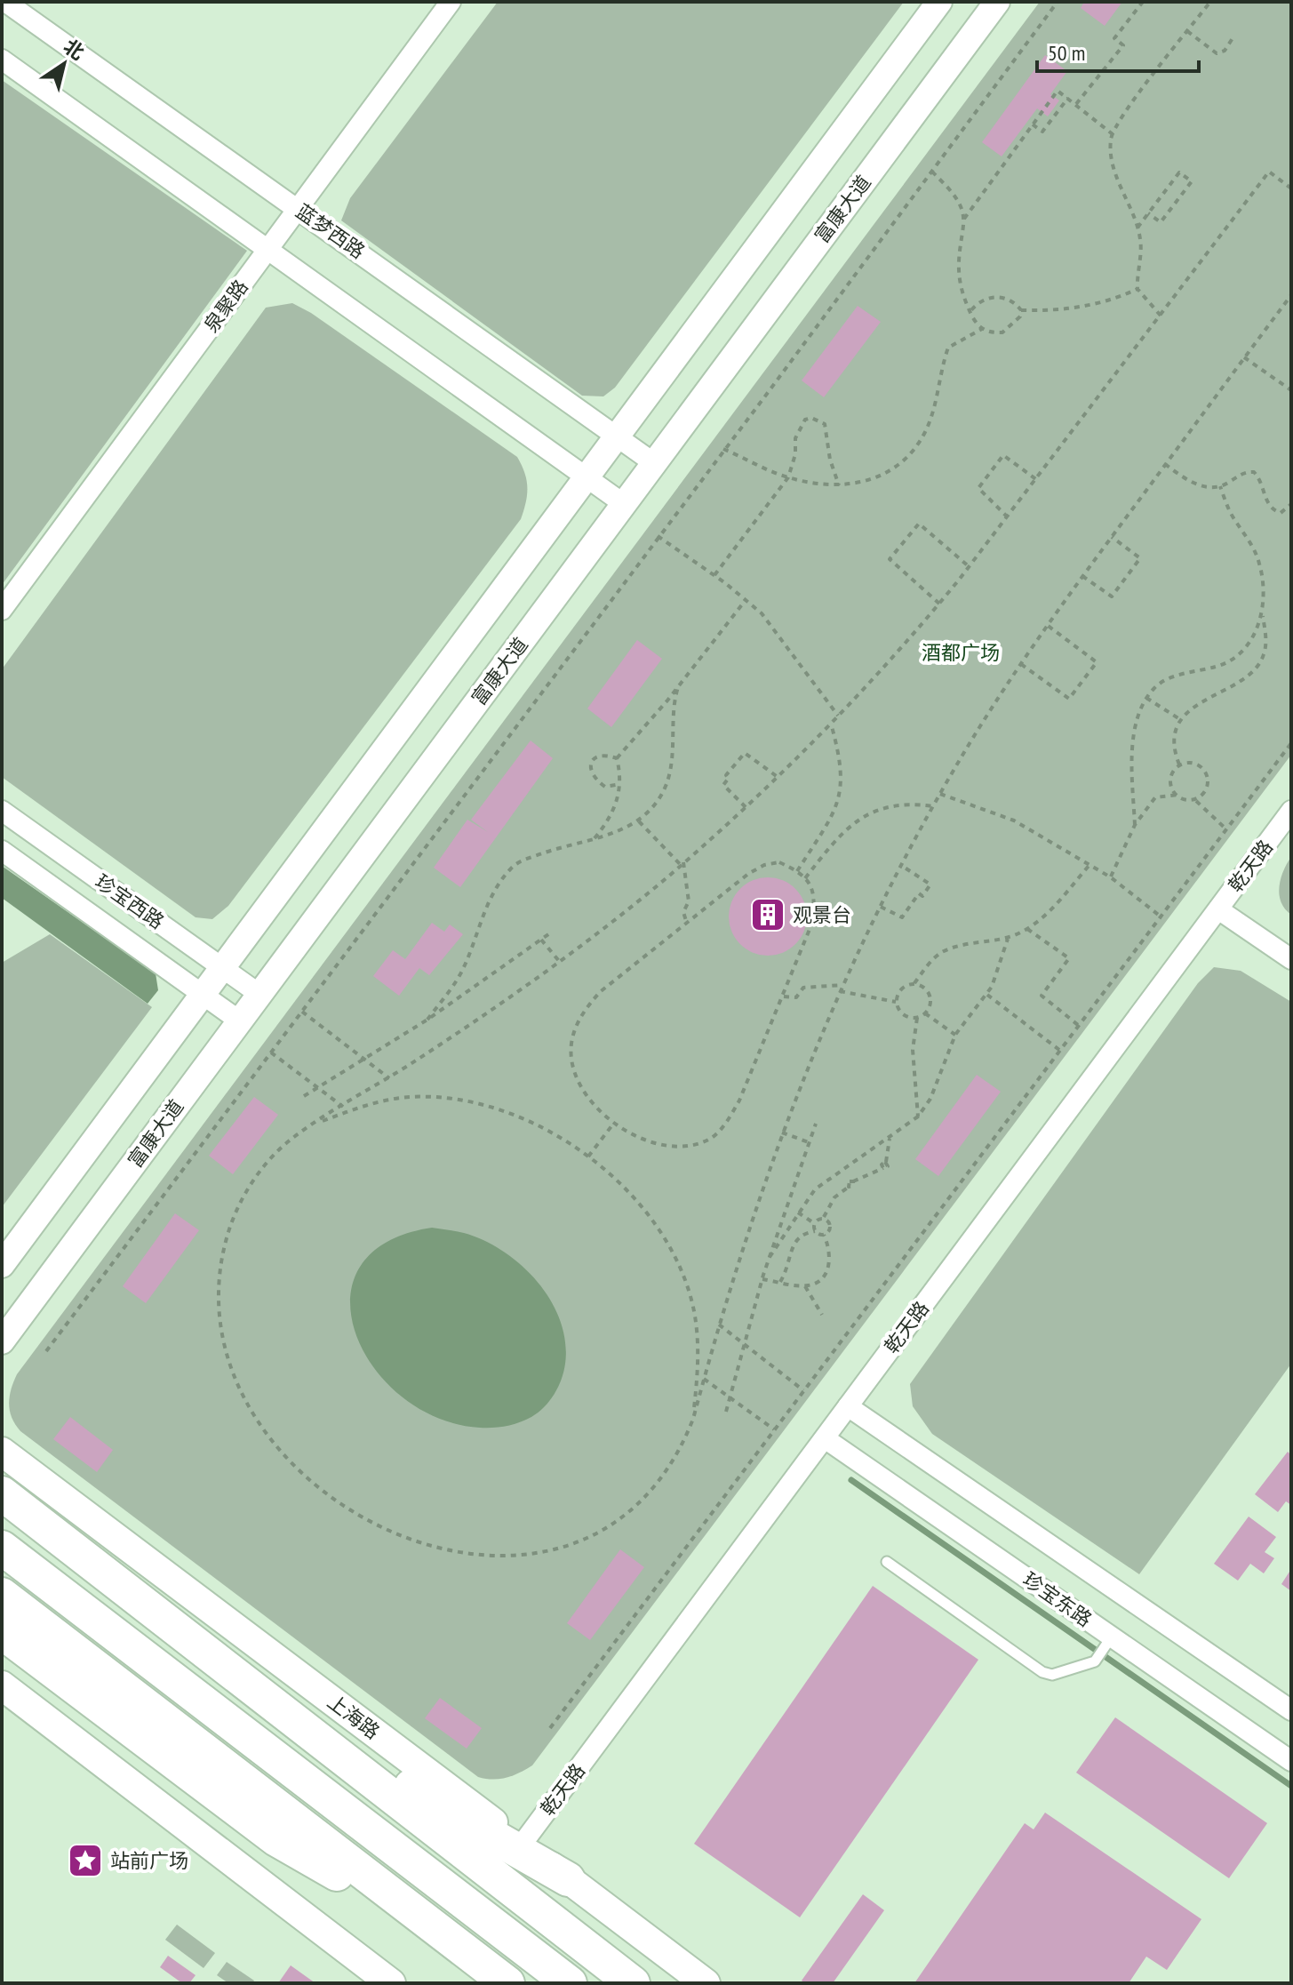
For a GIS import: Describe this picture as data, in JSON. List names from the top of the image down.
{
  "streets": {
    "main road": ["上海路"],
    "street": [
      "富康大道",
      "蓝梦西路",
      "泉聚路",
      "乾天路",
      "珍宝西路",
      "珍宝东路"
    ]
  },
  "crossings": [
    ["富康大道", "蓝梦西路"],
    ["富康大道", "珍宝西路"],
    ["蓝梦西路", "泉聚路"],
    ["乾天路", "珍宝东路"],
    ["乾天路", "上海路"]
  ],
  "parks": ["酒都广场"],
  "places": {
    "building": ["观景台"],
    "place": ["站前广场"]
  },
  "scale_bar": "50 m",
  "north": "top right"
}
